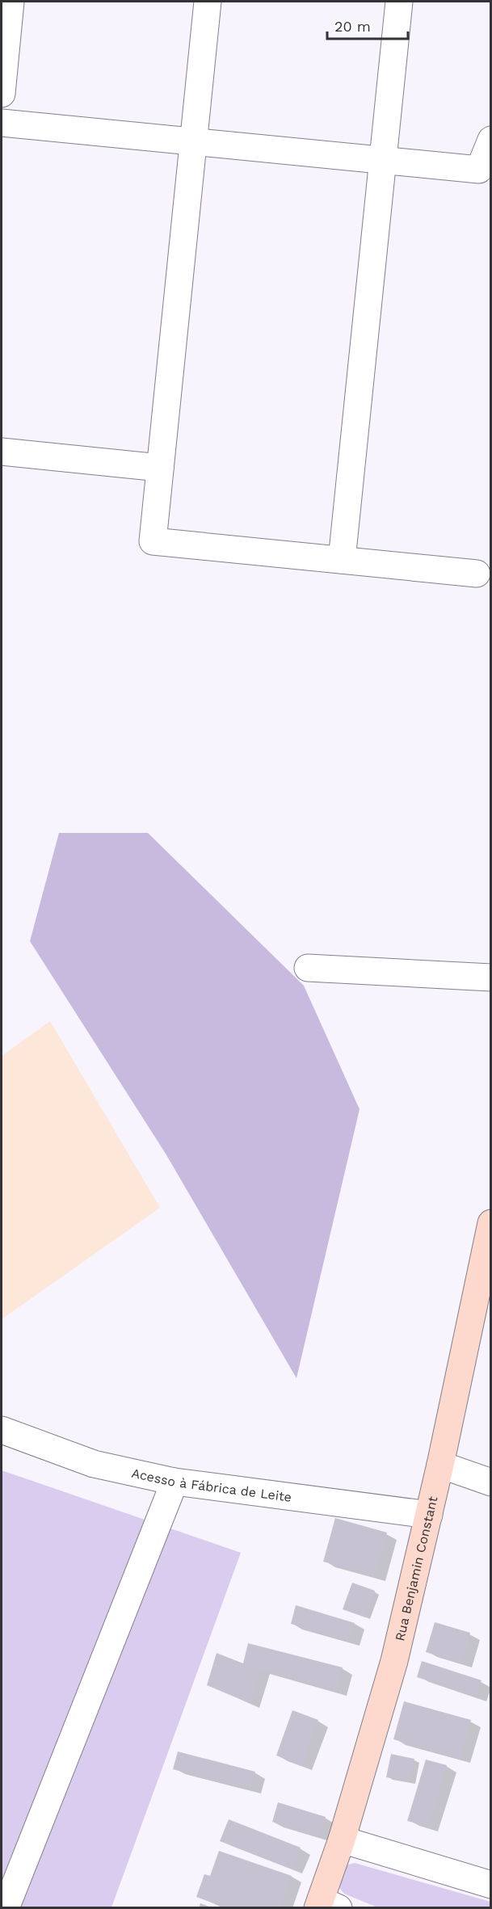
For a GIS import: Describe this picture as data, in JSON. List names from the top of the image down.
{
  "streets": {
    "street": ["Acesso à Fábrica de Leite", "Rua Benjamin Constant"]
  },
  "crossings": [
    ["Acesso à Fábrica de Leite", "Rua Benjamin Constant"]
  ],
  "scale_bar": "20 m"
}
